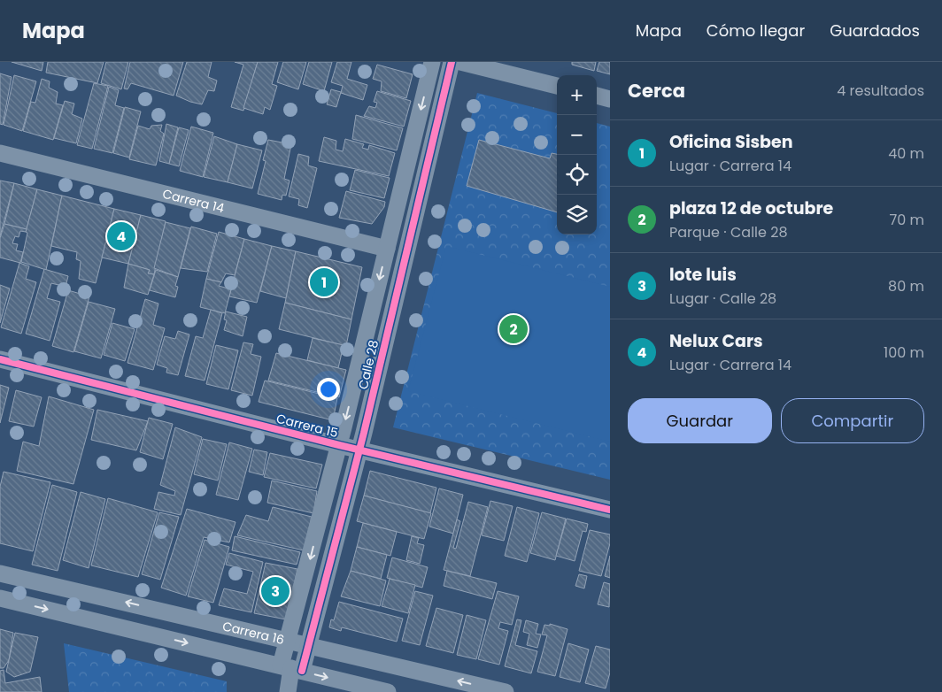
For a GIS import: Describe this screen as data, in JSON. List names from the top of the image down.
{
  "streets": {
    "street": [
      "Carrera 14",
      "Calle 28",
      "Carrera 15",
      "Carrera 16"
    ]
  },
  "crossings": [
    ["Carrera 14", "Calle 28"],
    ["Calle 28", "Carrera 15"],
    ["Calle 28", "Carrera 16"]
  ],
  "page": {
    "header": "Mapa",
    "nav": ["Mapa", "Cómo llegar", "Guardados"],
    "heading": ["Cerca", "4 resultados"],
    "map_buttons": ["+", "−"],
    "list": [
      {
        "mark": "1",
        "name": "Oficina Sisben",
        "note": "Lugar · Carrera 14",
        "value": "40 m"
      },
      {
        "mark": "2",
        "name": "plaza 12 de octubre",
        "note": "Parque · Calle 28",
        "value": "70 m"
      },
      {
        "mark": "3",
        "name": "lote luis",
        "note": "Lugar · Calle 28",
        "value": "80 m"
      },
      {
        "mark": "4",
        "name": "Nelux Cars",
        "note": "Lugar · Carrera 14",
        "value": "100 m"
      }
    ],
    "pins": [
      "4",
      "1",
      "2",
      "3"
    ],
    "buttons": ["Guardar", "Compartir"]
  }
}
